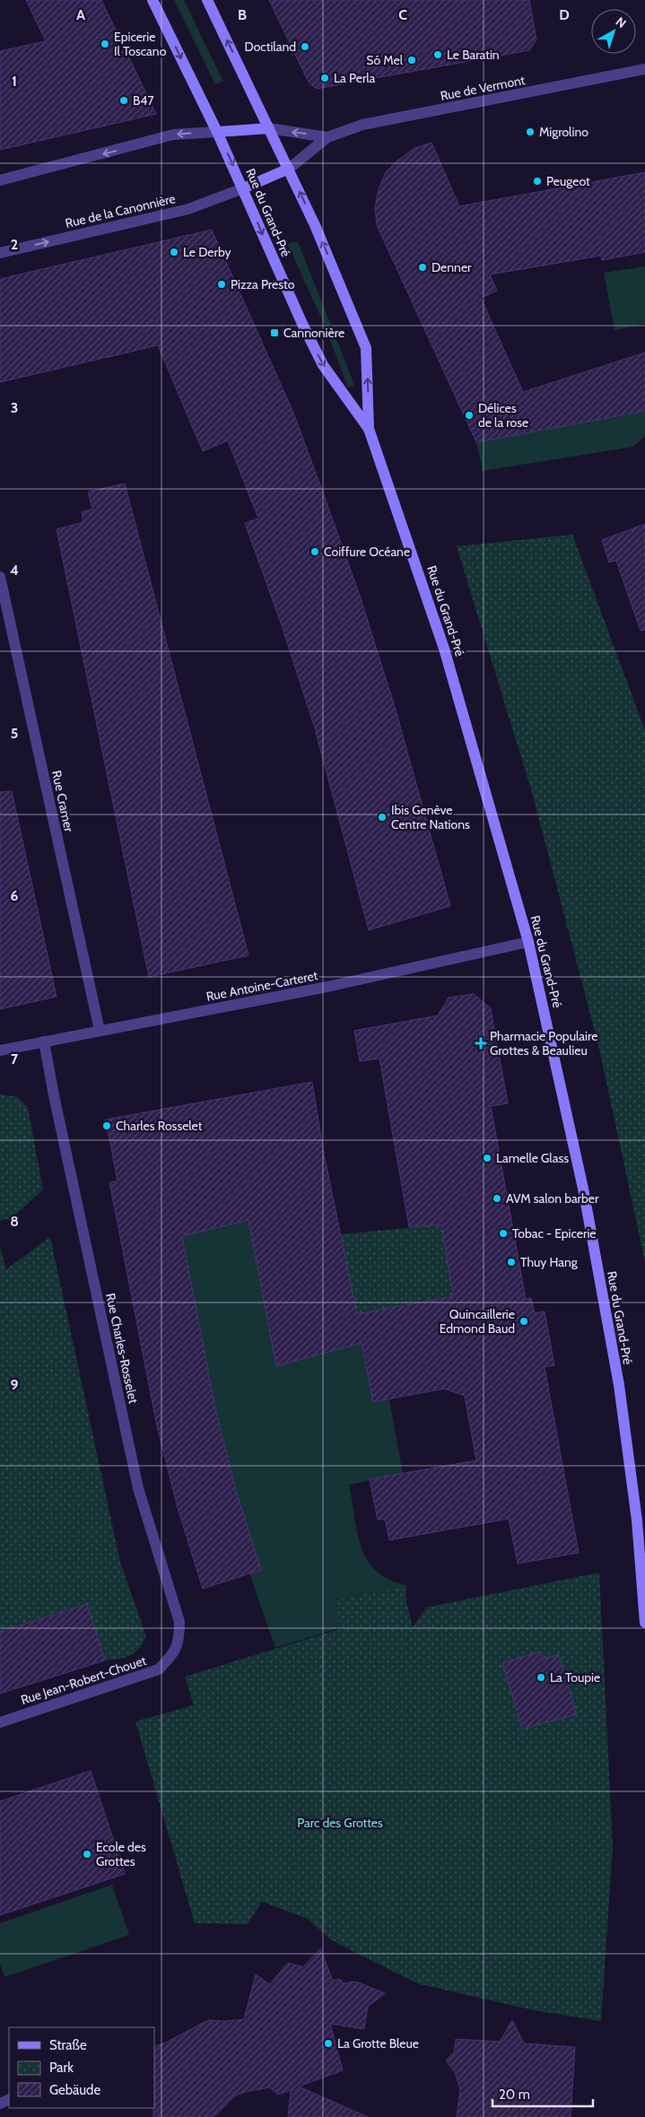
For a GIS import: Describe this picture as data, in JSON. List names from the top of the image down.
{
  "streets": {
    "main road": ["Rue du Grand-Pré"],
    "street": [
      "Rue de Vermont",
      "Rue de la Canonnière",
      "Rue Cramer",
      "Rue Antoine-Carteret",
      "Rue Charles-Rosselet",
      "Rue Jean-Robert-Chouet"
    ]
  },
  "crossings": [
    ["Rue de Vermont", "Rue du Grand-Pré"],
    ["Rue de la Canonnière", "Rue du Grand-Pré"],
    ["Rue du Grand-Pré", "Rue Antoine-Carteret"],
    ["Rue Cramer", "Rue Antoine-Carteret"],
    ["Rue Antoine-Carteret", "Rue Charles-Rosselet"],
    ["Rue Charles-Rosselet", "Rue Jean-Robert-Chouet"]
  ],
  "parks": ["Parc des Grottes"],
  "places": {
    "other": [
      "Epicerie Il Toscano",
      "Doctiland",
      "Le Baratin",
      "Só Mel",
      "La Perla",
      "B47",
      "Migrolino",
      "Peugeot",
      "Le Derby",
      "Denner",
      "Pizza Presto",
      "Délices de la rose",
      "Coiffure Océane",
      "Ibis Genève Centre Nations",
      "Charles Rosselet",
      "Lamelle Glass",
      "AVM salon barber",
      "Tobac - Epicerie",
      "Thuy Hang",
      "Quincaillerie Edmond Baud",
      "La Toupie",
      "Ecole des Grottes",
      "La Grotte Bleue"
    ],
    "transit": ["Cannonière"],
    "health": ["Pharmacie Populaire Grottes & Beaulieu"]
  },
  "legend": ["Straße", "Park", "Gebäude"],
  "scale_bar": "20 m",
  "north": "top right",
  "grid": {
    "columns": [
      "A",
      "B",
      "C",
      "D"
    ],
    "rows": [
      "1",
      "2",
      "3",
      "4",
      "5",
      "6",
      "7",
      "8",
      "9"
    ]
  }
}
